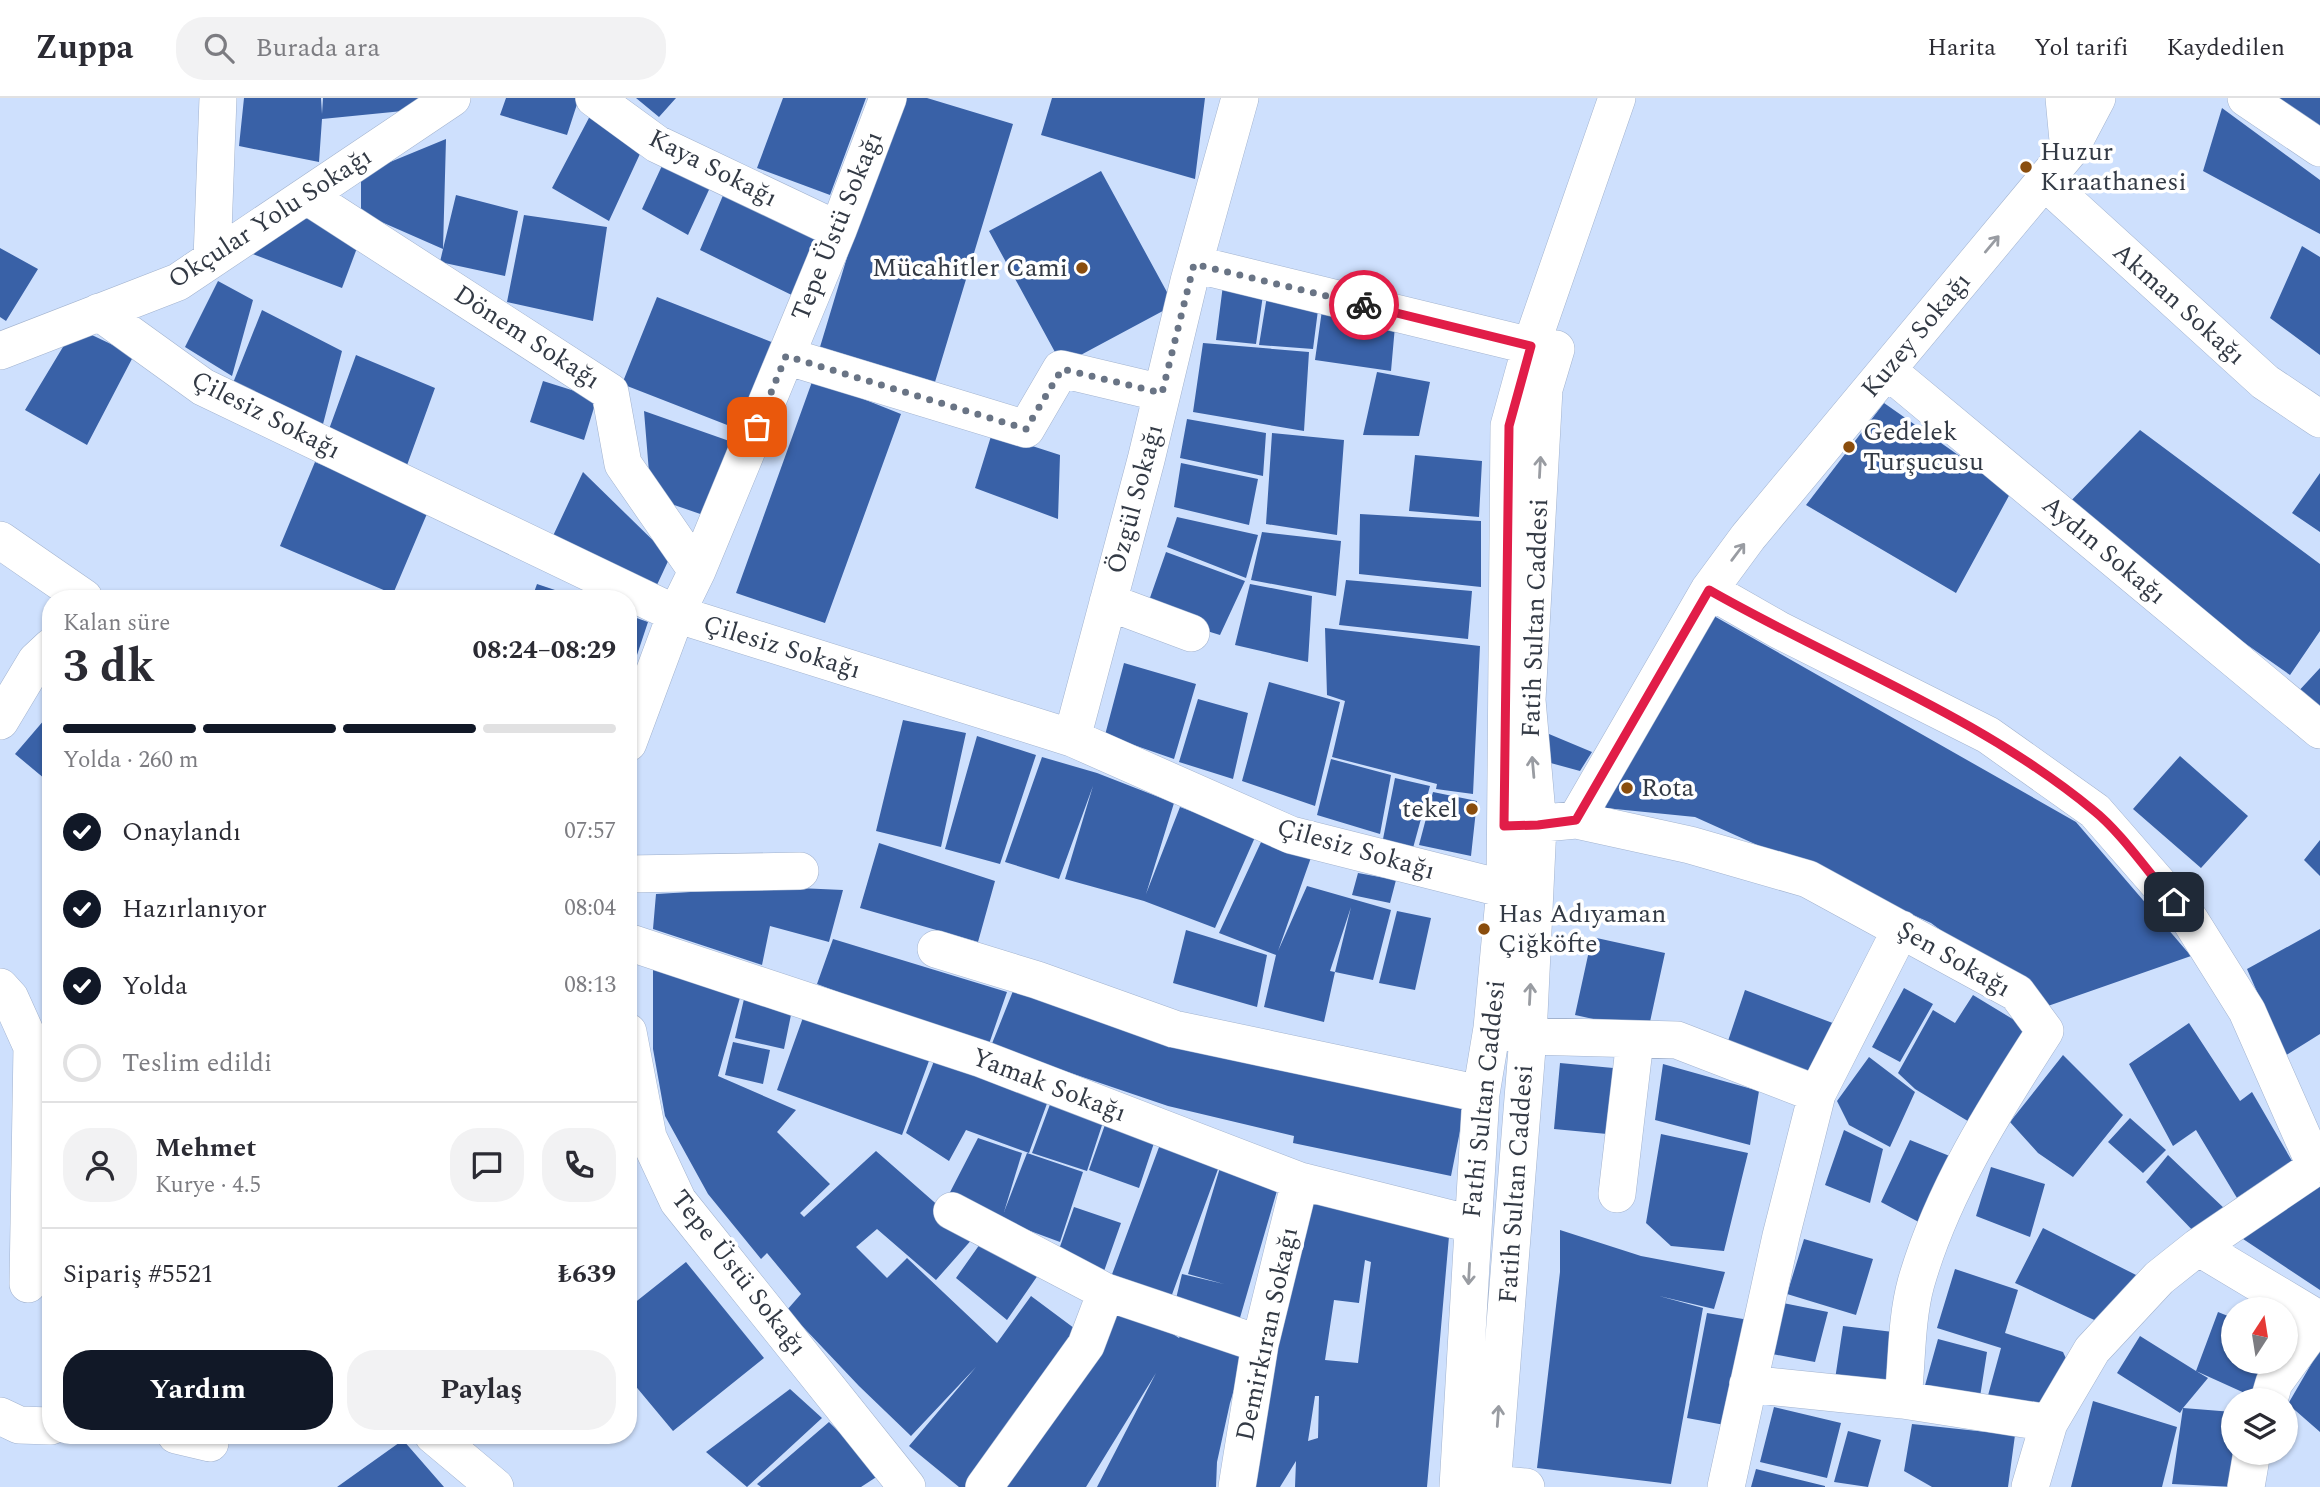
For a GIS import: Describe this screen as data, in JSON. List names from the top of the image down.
{
  "streets": {
    "street": [
      "Kaya Sokağı",
      "Okçular Yolu Sokağı",
      "Tepe Üstü Sokağı",
      "Akman Sokağı",
      "Kuzey Sokağı",
      "Dönem Sokağı",
      "Çilesiz Sokağı",
      "Özgül Sokağı",
      "Aydın Sokağı",
      "Fatih Sultan Caddesi",
      "Şen Sokağı",
      "Yamak Sokağı",
      "Fathi Sultan Caddesi",
      "Demirkıran Sokağı"
    ]
  },
  "crossings": [
    ["Kaya Sokağı", "Tepe Üstü Sokağı"],
    ["Okçular Yolu Sokağı", "Dönem Sokağı"],
    ["Okçular Yolu Sokağı", "Çilesiz Sokağı"],
    ["Tepe Üstü Sokağı", "Dönem Sokağı"],
    ["Tepe Üstü Sokağı", "Çilesiz Sokağı"],
    ["Akman Sokağı", "Kuzey Sokağı"],
    ["Kuzey Sokağı", "Aydın Sokağı"],
    ["Kuzey Sokağı", "Şen Sokağı"],
    ["Çilesiz Sokağı", "Özgül Sokağı"],
    ["Çilesiz Sokağı", "Fathi Sultan Caddesi"],
    ["Fatih Sultan Caddesi", "Şen Sokağı"],
    ["Fatih Sultan Caddesi", "Fathi Sultan Caddesi"],
    ["Şen Sokağı", "Fathi Sultan Caddesi"],
    ["Yamak Sokağı", "Fathi Sultan Caddesi"],
    ["Yamak Sokağı", "Demirkıran Sokağı"]
  ],
  "one_way": ["Kuzey Sokağı"],
  "places": [
    "Huzur Kıraathanesi",
    "Mücahitler Cami",
    "Gedelek Turşucusu",
    "Rota",
    "tekel",
    "Has Adıyaman Çiğköfte"
  ],
  "north": "top",
  "page": {
    "header": "Zuppa",
    "search": "Burada ara",
    "nav": ["Harita", "Yol tarifi", "Kaydedilen"],
    "heading": ["3 dk", "Kalan süre", "08:24–08:29"],
    "panel": [
      "Mehmet",
      "Kurye · 4.5",
      "Sipariş #5521",
      "₺639"
    ],
    "bar": "Yolda · 260 m",
    "list": [
      ["Onaylandı", "07:57"],
      ["Hazırlanıyor", "08:04"],
      ["Yolda", "08:13"],
      "Teslim edildi"
    ],
    "buttons": ["Yardım", "Paylaş"]
  }
}
